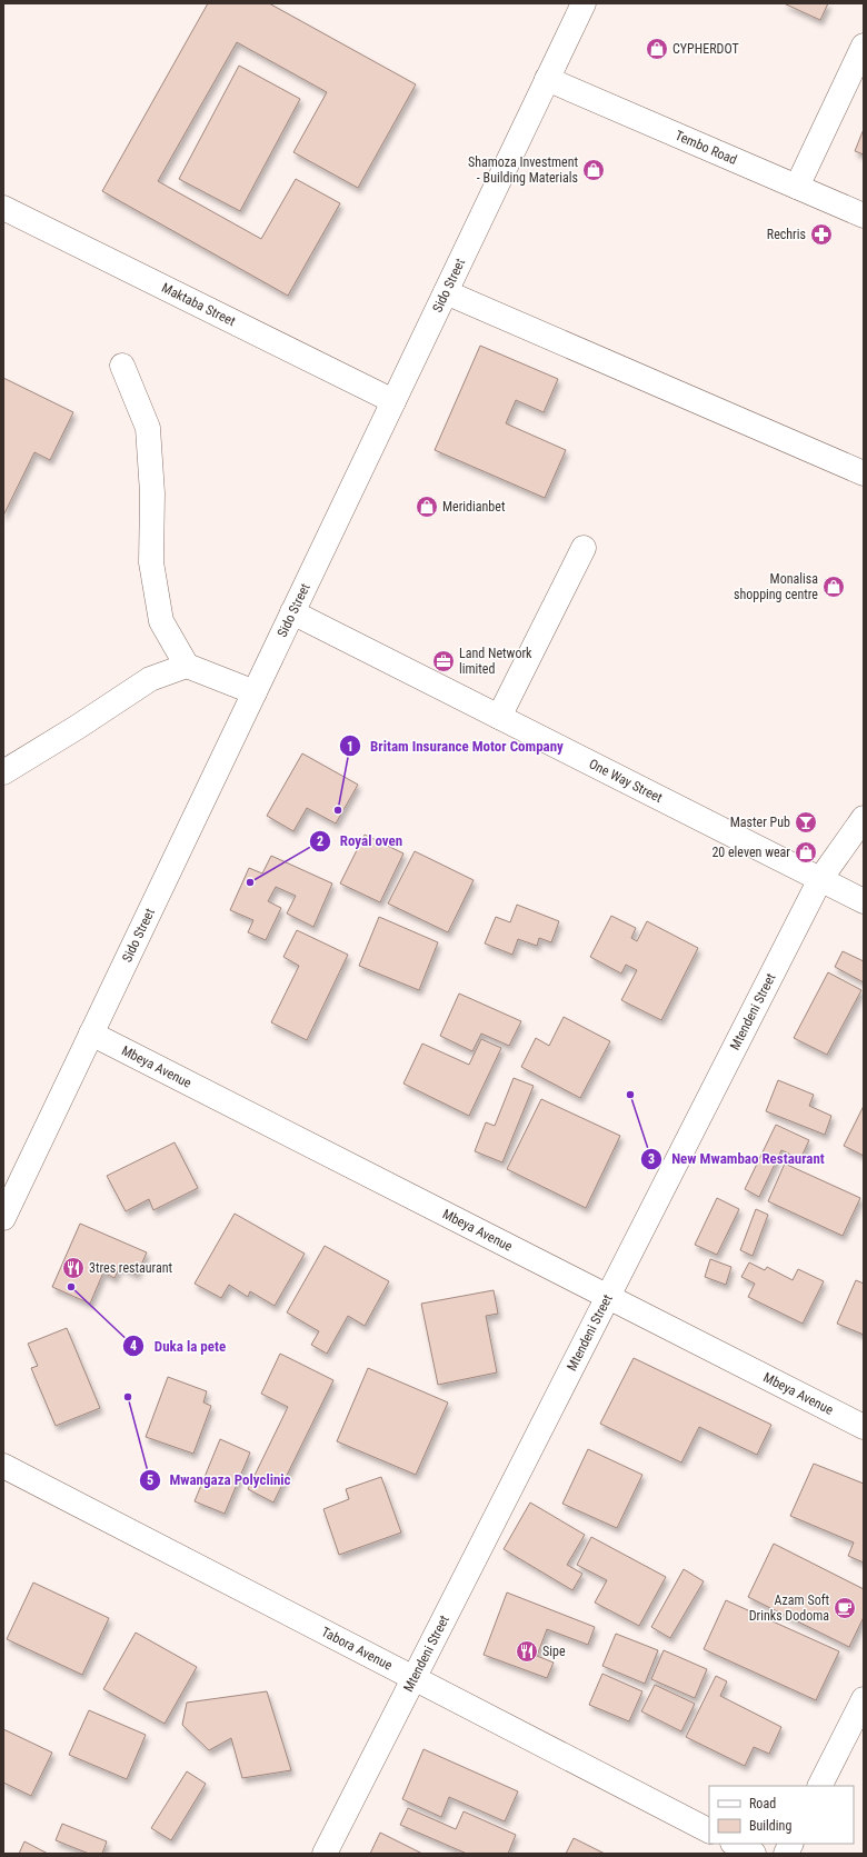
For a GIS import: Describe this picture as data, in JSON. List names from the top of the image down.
{
  "streets": {
    "street": [
      "Tembo Road",
      "Sido Street",
      "Maktaba Street",
      "One Way Street",
      "Mtendeni Street",
      "Mbeya Avenue",
      "Tabora Avenue"
    ]
  },
  "crossings": [
    ["Tembo Road", "Sido Street"],
    ["Sido Street", "Maktaba Street"],
    ["Sido Street", "One Way Street"],
    ["Sido Street", "Mbeya Avenue"],
    ["One Way Street", "Mtendeni Street"],
    ["Mtendeni Street", "Mbeya Avenue"],
    ["Mtendeni Street", "Tabora Avenue"]
  ],
  "places": {
    "shop": [
      "CYPHERDOT",
      "Shamoza Investment - Building Materials",
      "Meridianbet",
      "Monalisa shopping centre",
      "20 eleven wear"
    ],
    "pharmacy": ["Rechris"],
    "office": ["Land Network limited"],
    "other": [
      "Britam Insurance Motor Company",
      "Royal oven",
      "New Mwambao Restaurant",
      "Duka la pete",
      "Mwangaza Polyclinic"
    ],
    "bar": ["Master Pub"],
    "restaurant": ["3tres restaurant", "Sipe"],
    "cafe": ["Azam Soft Drinks Dodoma"]
  },
  "legend": ["Road", "Building"]
}
